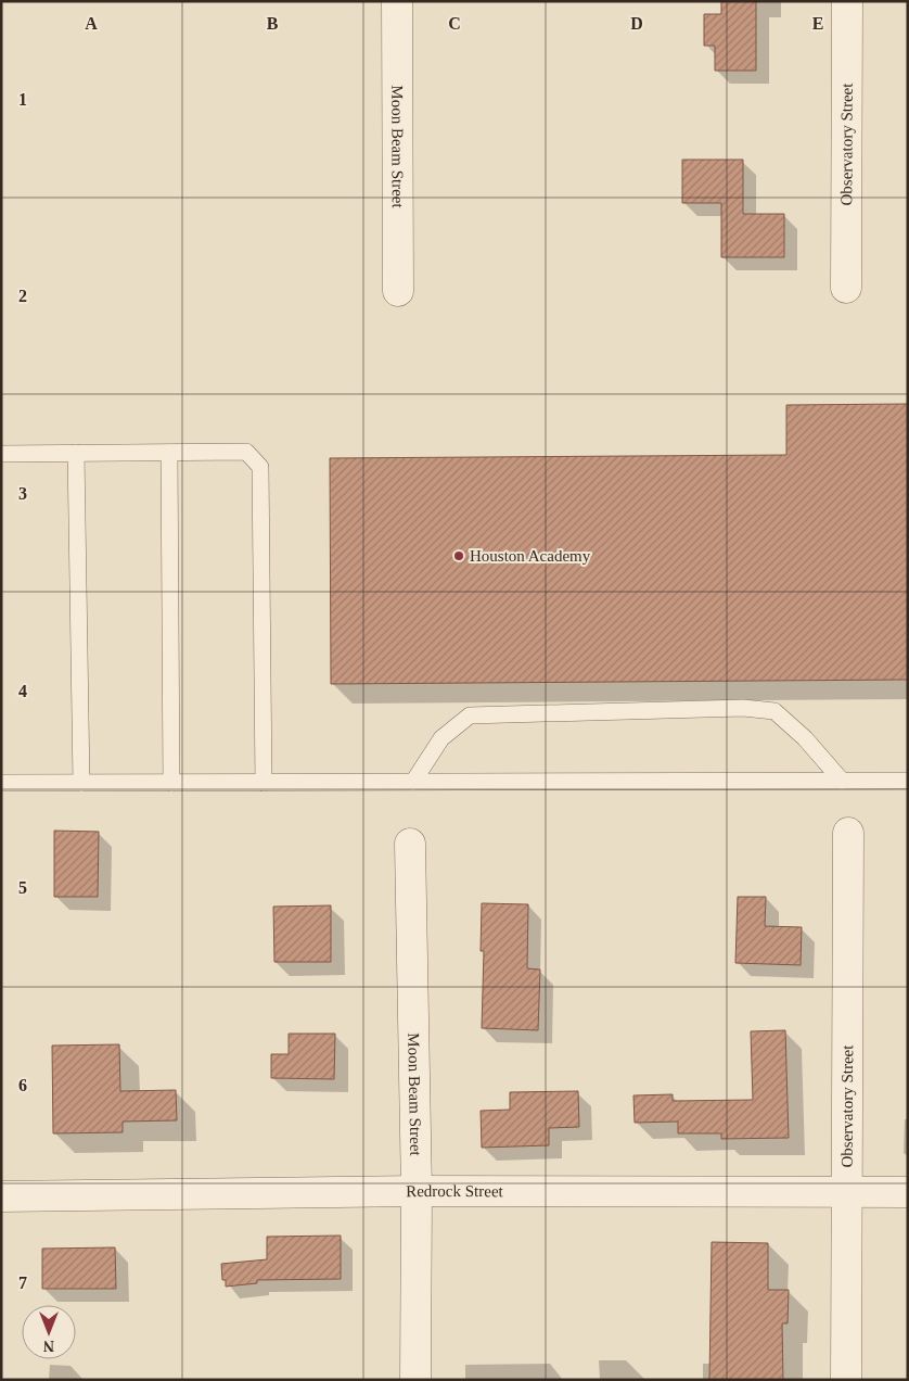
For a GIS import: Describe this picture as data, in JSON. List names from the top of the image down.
{
  "streets": {
    "street": ["Observatory Street", "Moon Beam Street", "Redrock Street"]
  },
  "crossings": [
    ["Observatory Street", "Redrock Street"],
    ["Moon Beam Street", "Redrock Street"]
  ],
  "places": ["Houston Academy"],
  "north": "bottom",
  "grid": {
    "columns": [
      "A",
      "B",
      "C",
      "D",
      "E"
    ],
    "rows": [
      "1",
      "2",
      "3",
      "4",
      "5",
      "6",
      "7"
    ]
  }
}
